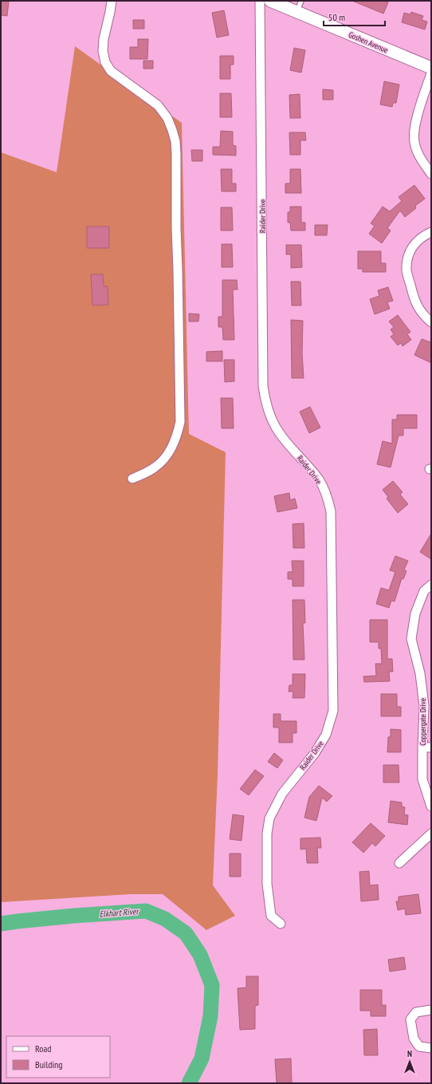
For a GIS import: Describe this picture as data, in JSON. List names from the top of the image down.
{
  "streets": {
    "street": ["Goshen Avenue", "Raider Drive", "Coppergate Drive"]
  },
  "water": ["Elkhart River"],
  "legend": ["Road", "Building"],
  "scale_bar": "50 m",
  "north": "top"
}
